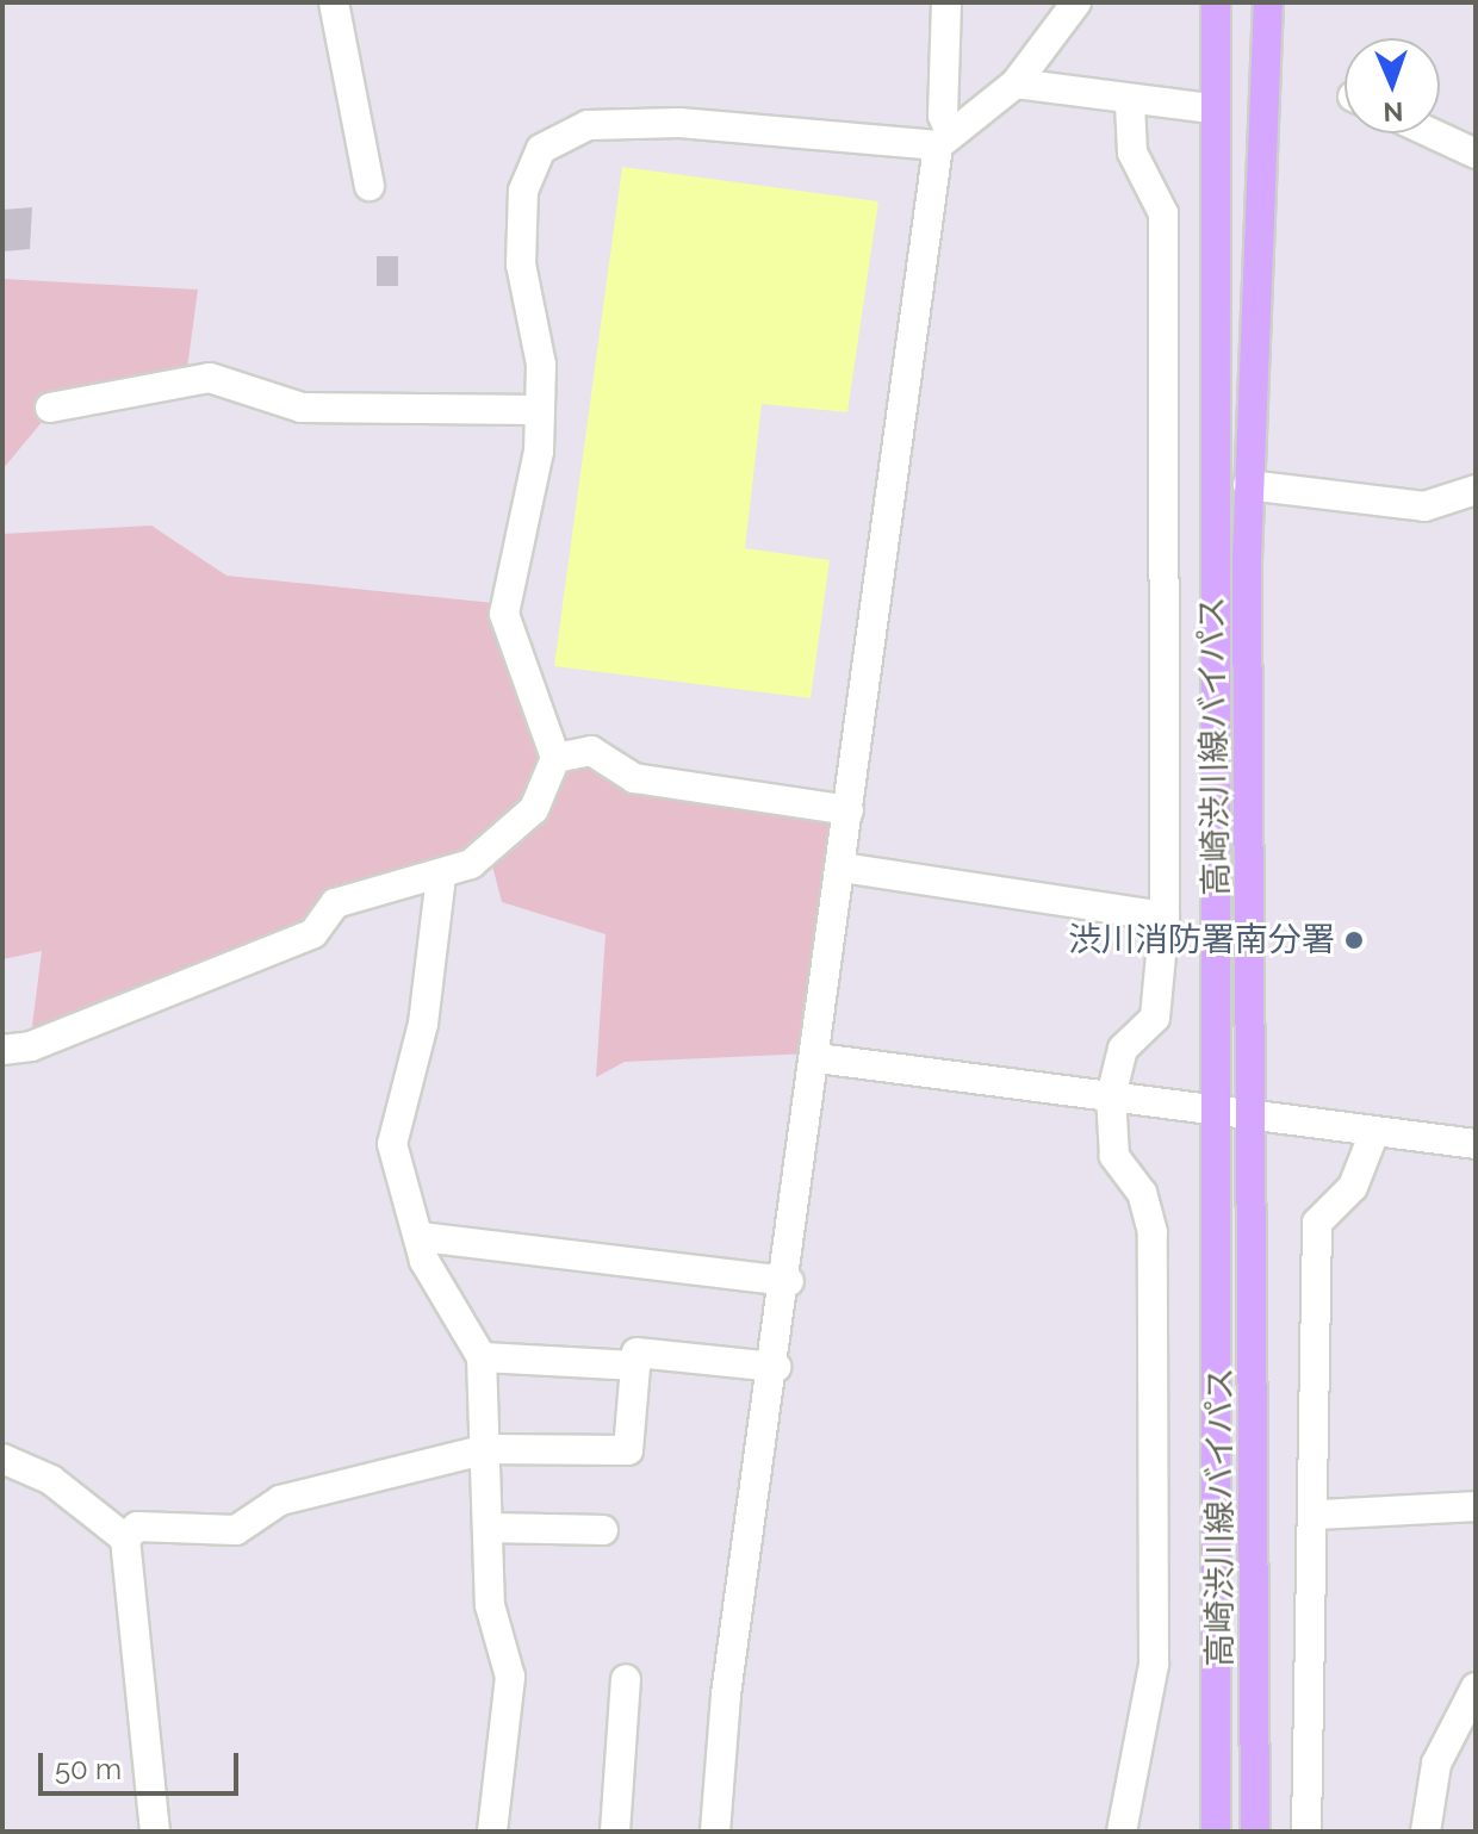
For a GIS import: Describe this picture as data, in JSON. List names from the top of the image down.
{
  "streets": {
    "main road": ["高崎渋川線バイパス"]
  },
  "places": ["渋川消防署南分署"],
  "scale_bar": "50 m",
  "north": "bottom"
}
